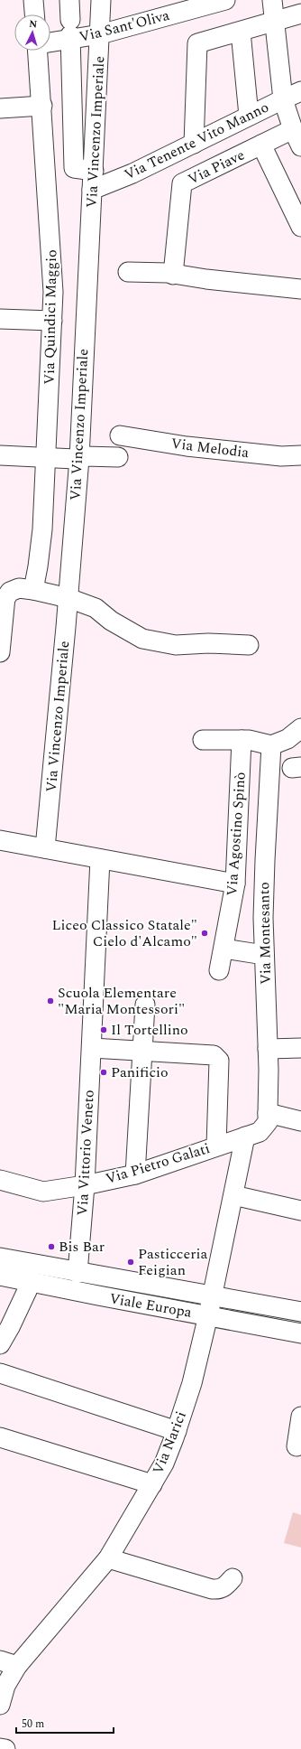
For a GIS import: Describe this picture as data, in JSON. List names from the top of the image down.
{
  "streets": {
    "street": [
      "Via Sant'Oliva",
      "Via Vincenzo Imperiale",
      "Via Tenente Vito Manno",
      "Via Piave",
      "Via Quindici Maggio",
      "Via Melodia",
      "Via Agostino Spinò",
      "Via Montesanto",
      "Via Vittorio Veneto",
      "Via Pietro Galati",
      "Viale Europa",
      "Via Narici"
    ]
  },
  "crossings": [
    ["Via Sant'Oliva", "Via Vincenzo Imperiale"],
    ["Via Vincenzo Imperiale", "Via Tenente Vito Manno"],
    ["Via Montesanto", "Via Pietro Galati"],
    ["Via Vittorio Veneto", "Via Pietro Galati"],
    ["Via Vittorio Veneto", "Viale Europa"],
    ["Via Pietro Galati", "Via Narici"],
    ["Viale Europa", "Via Narici"]
  ],
  "places": [
    "Liceo Classico Statale\" Cielo d'Alcamo\"",
    "Scuola Elementare \"Maria Montessori\"",
    "Il Tortellino",
    "Panificio",
    "Bis Bar",
    "Pasticceria Feigian"
  ],
  "scale_bar": "50 m",
  "north": "top"
}
